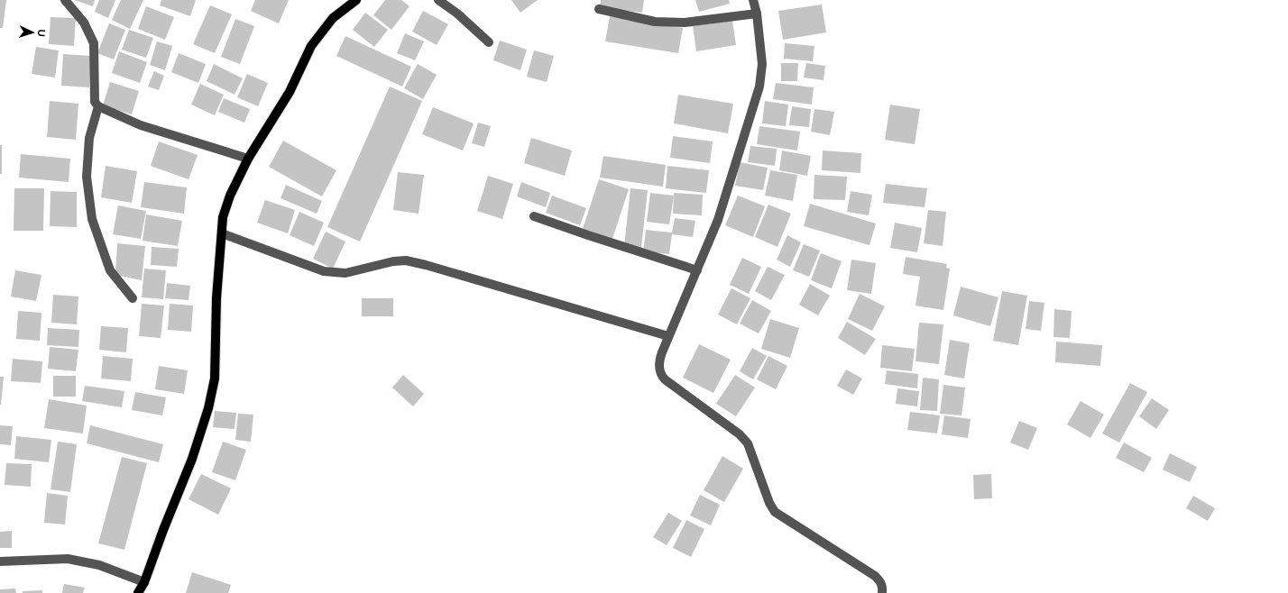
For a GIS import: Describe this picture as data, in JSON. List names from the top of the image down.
{
  "north": "right"
}
